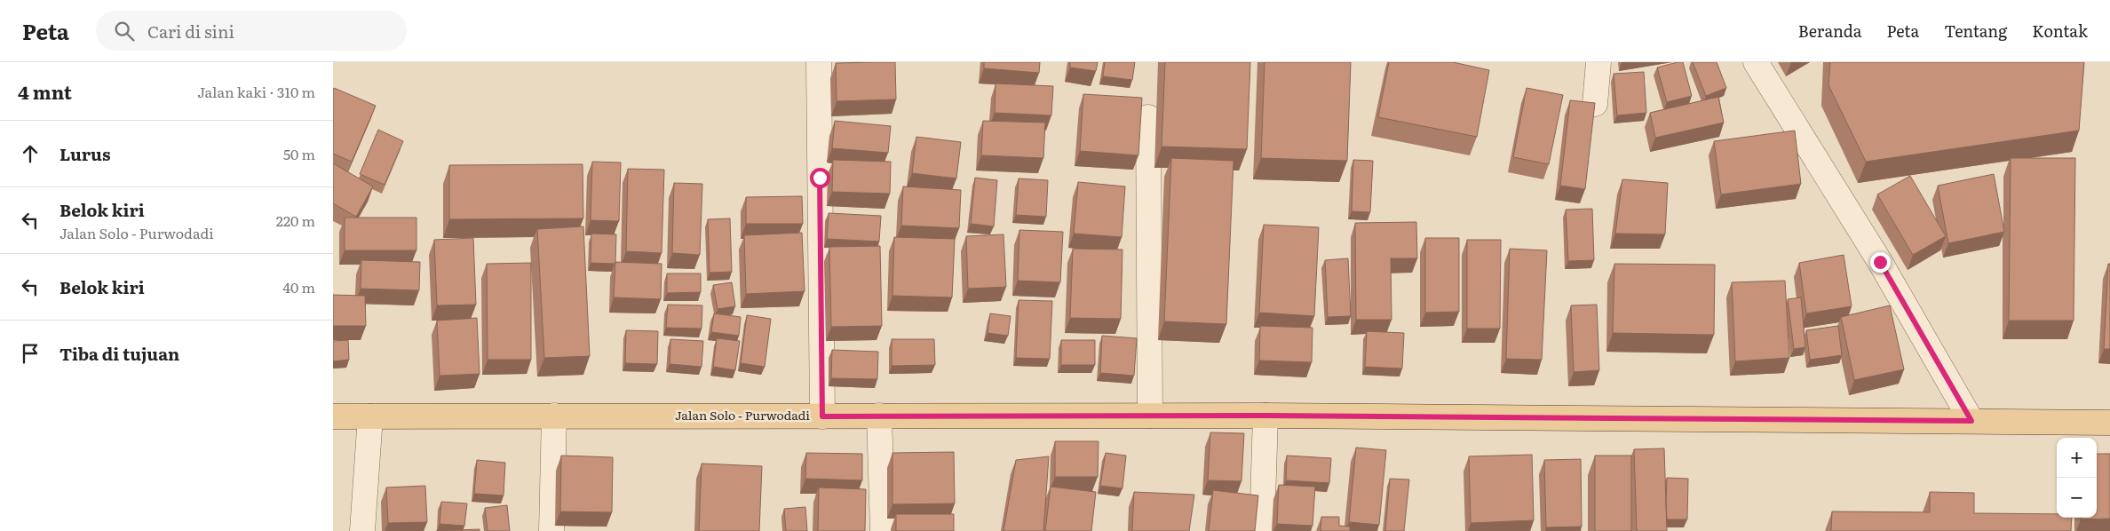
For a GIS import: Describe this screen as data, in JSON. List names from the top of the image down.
{
  "streets": {
    "main road": ["Jalan Solo - Purwodadi"]
  },
  "page": {
    "header": "Peta",
    "search": "Cari di sini",
    "nav": [
      "Beranda",
      "Peta",
      "Tentang",
      "Kontak"
    ],
    "heading": ["4 mnt", "Jalan kaki · 310 m"],
    "list": [
      ["Lurus", "50 m"],
      ["Belok kiri", "Jalan Solo - Purwodadi", "220 m"],
      ["Belok kiri", "40 m"],
      "Tiba di tujuan"
    ],
    "map_buttons": ["+", "−"]
  }
}
